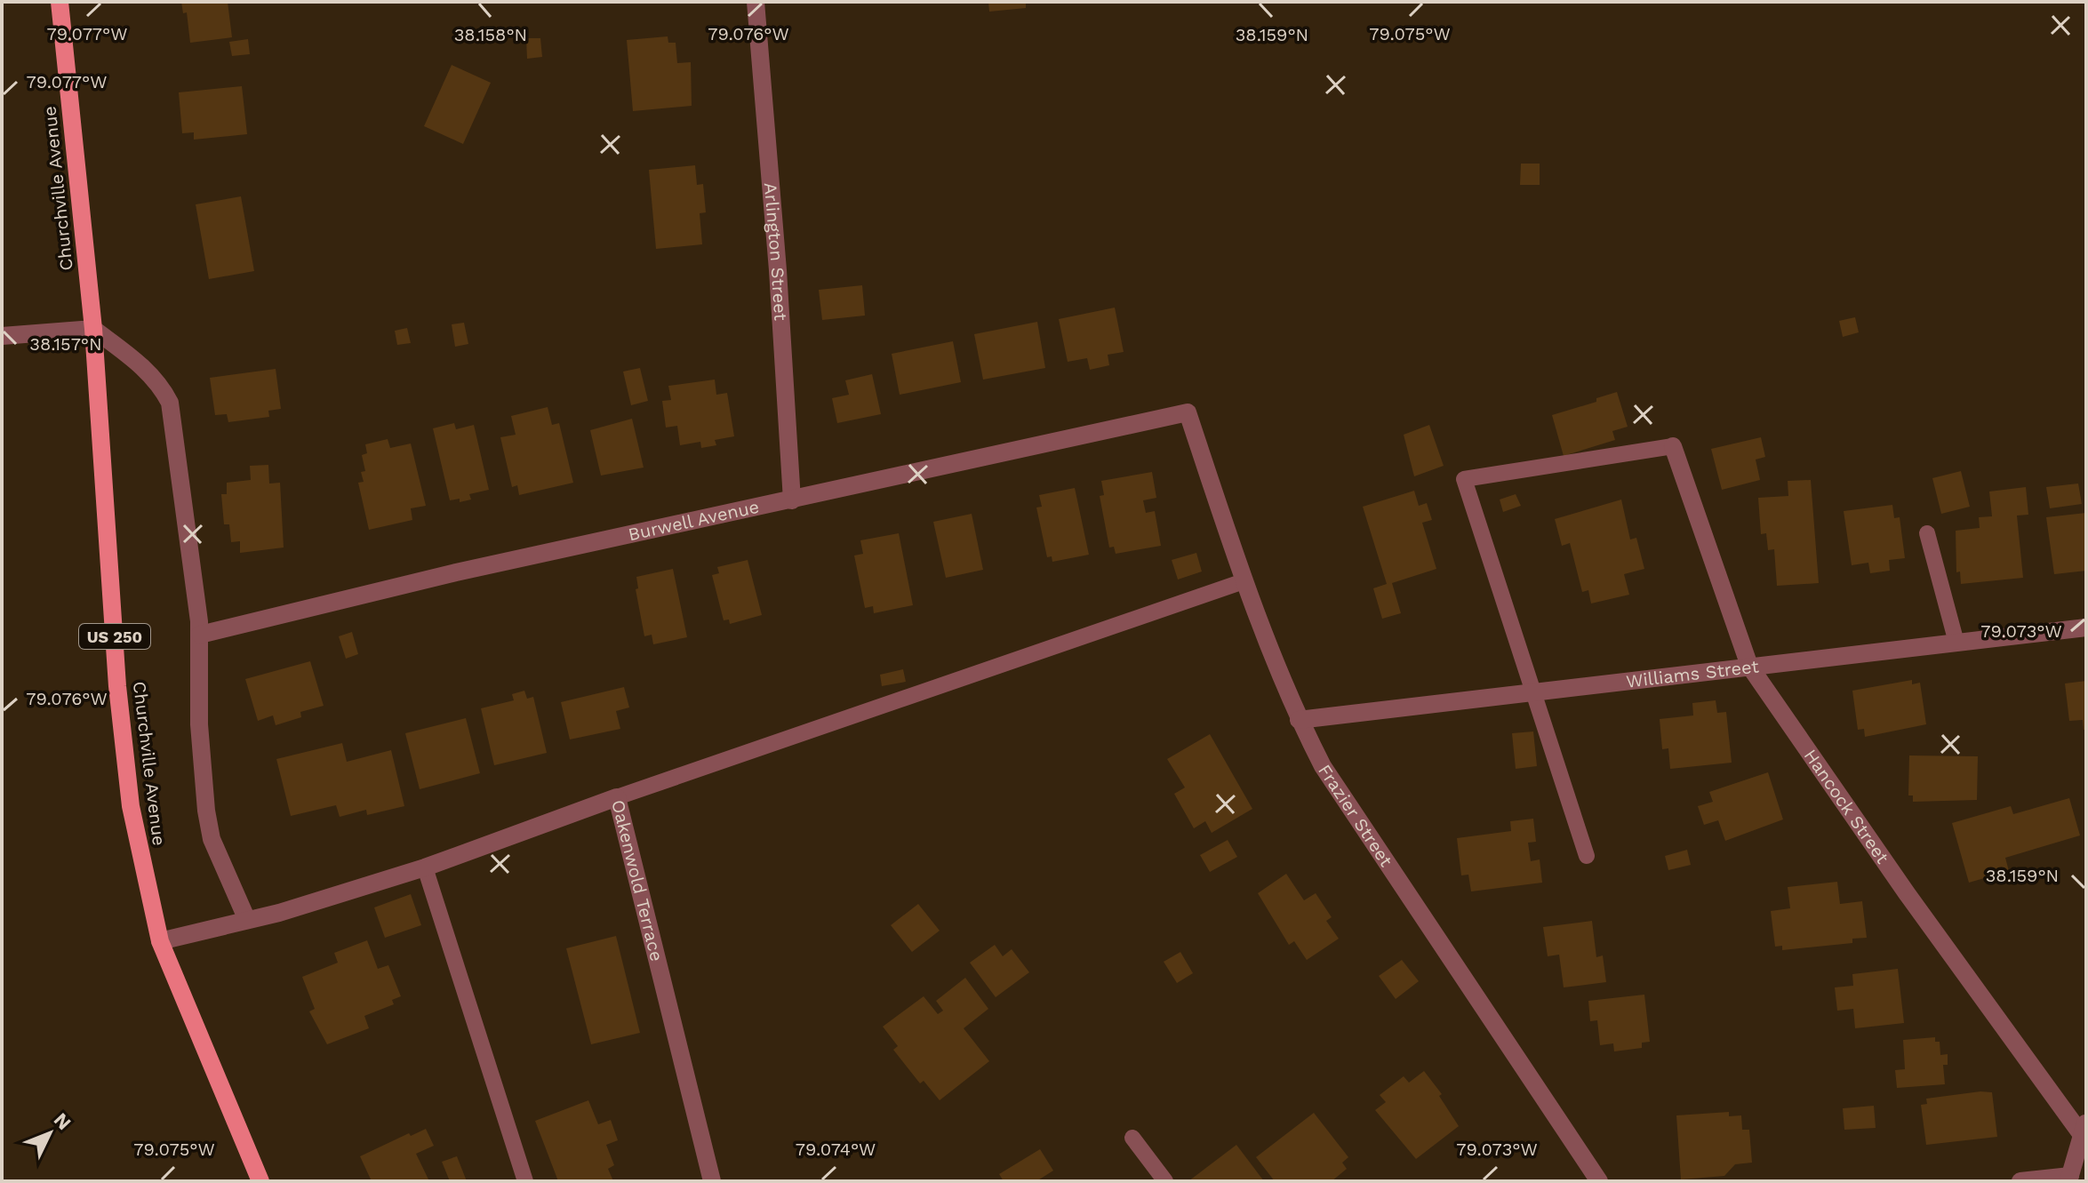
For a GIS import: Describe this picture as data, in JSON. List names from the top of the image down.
{
  "streets": {
    "main road": ["Churchville Avenue", "US 250"],
    "street": [
      "Arlington Street",
      "Burwell Avenue",
      "Williams Street",
      "Hancock Street",
      "Frazier Street",
      "Oakenwold Terrace"
    ]
  },
  "crossings": [
    ["Churchville Avenue", "Oakenwold Terrace"],
    ["Arlington Street", "Burwell Avenue"],
    ["Burwell Avenue", "Frazier Street"],
    ["Williams Street", "Hancock Street"],
    ["Williams Street", "Frazier Street"]
  ],
  "north": "top right",
  "coordinates": [
    "79.077°W",
    "79.076°W",
    "79.075°W",
    "38.158°N",
    "38.159°N",
    "38.157°N",
    "79.073°W",
    "79.074°W"
  ]
}
